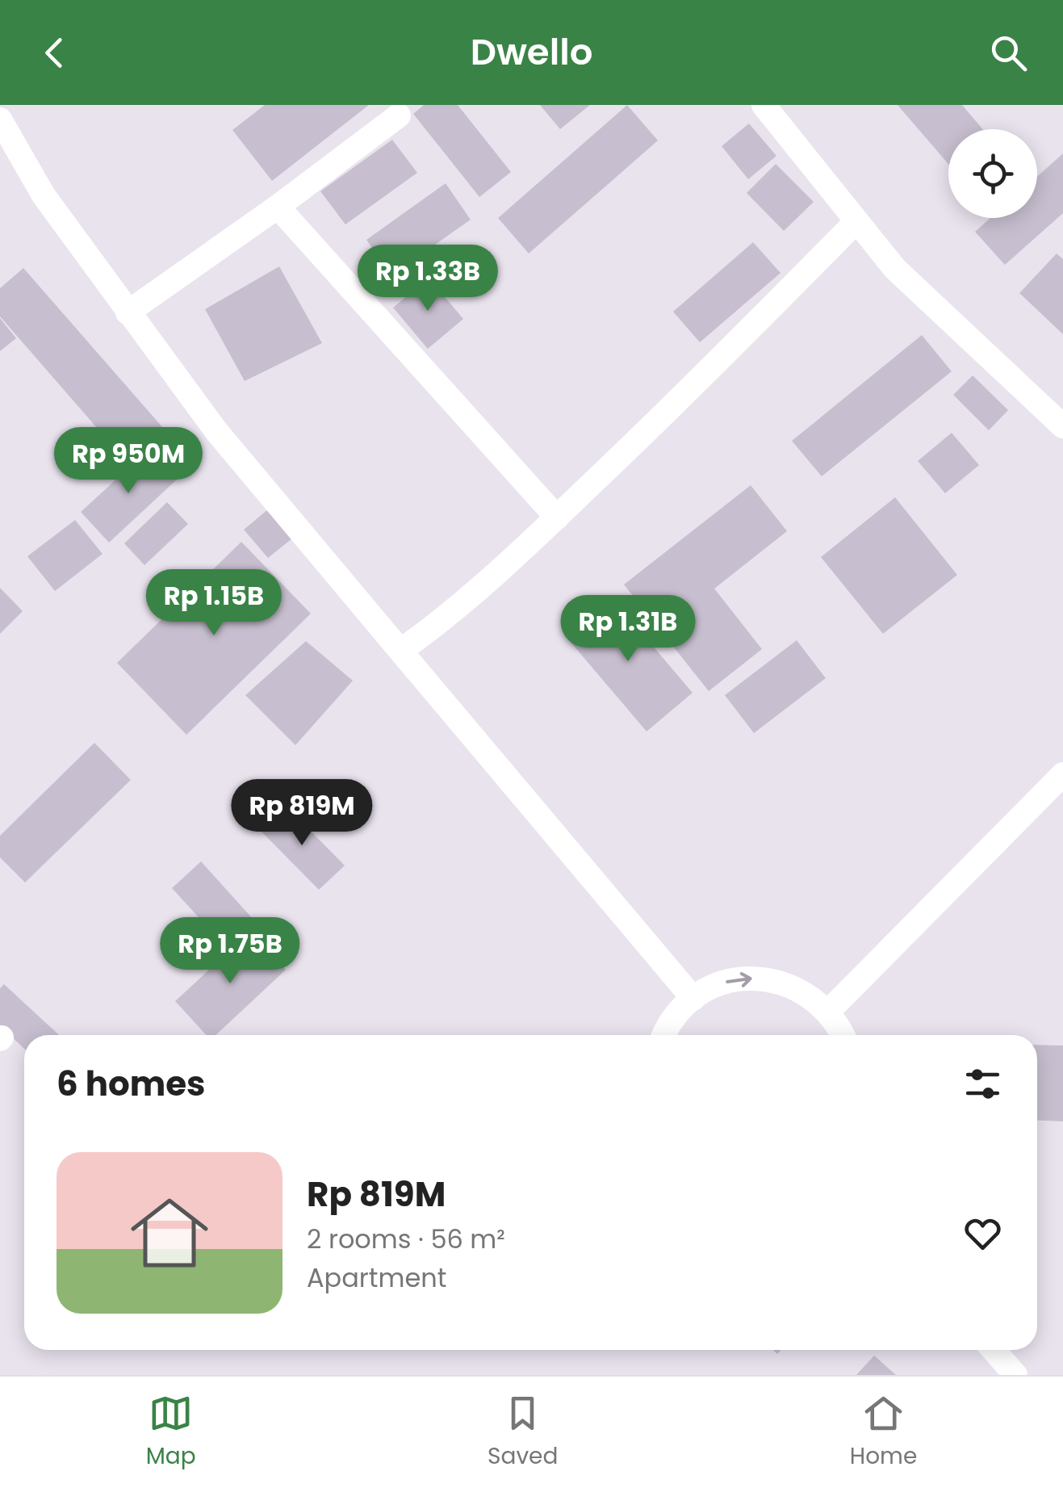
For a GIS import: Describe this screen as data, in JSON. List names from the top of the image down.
{
  "page": {
    "header": "Dwello",
    "price": [
      "Rp 1.33B",
      "Rp 950M",
      "Rp 1.15B",
      "Rp 1.31B",
      "Rp 819M",
      "Rp 1.75B"
    ],
    "heading": "6 homes",
    "list": [
      {
        "name": "Rp 819M",
        "note": "2 rooms · 56 m² · Apartment"
      }
    ],
    "tabs": ["Map", "Saved", "Home"]
  }
}
